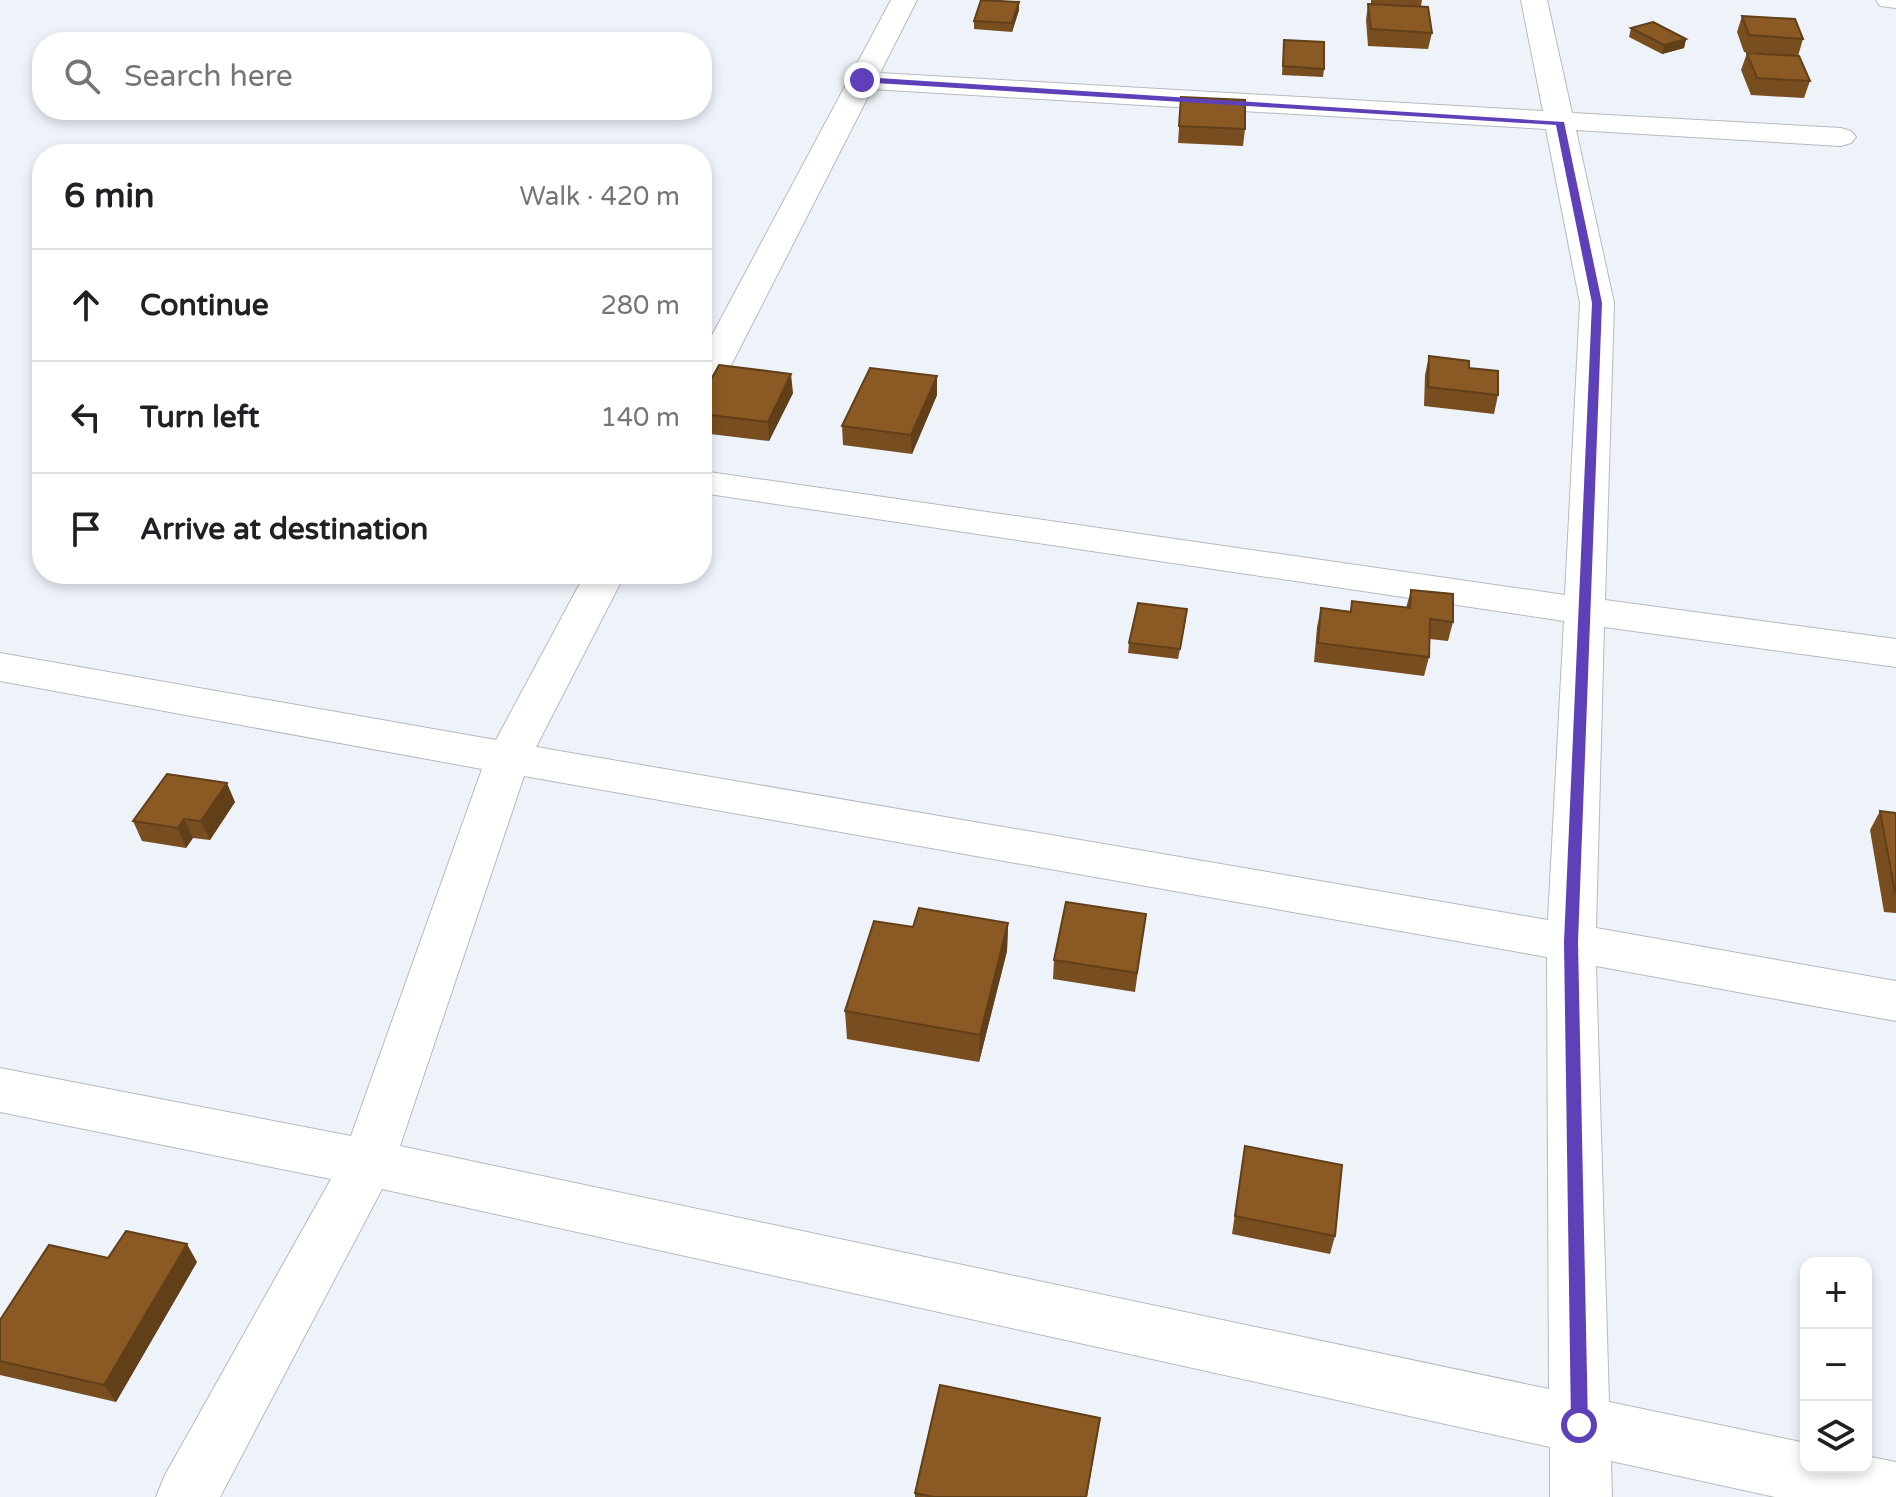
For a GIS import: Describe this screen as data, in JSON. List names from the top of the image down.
{
  "page": {
    "search": "Search here",
    "heading": ["6 min", "Walk · 420 m"],
    "list": [
      ["Continue", "280 m"],
      ["Turn left", "140 m"],
      "Arrive at destination"
    ],
    "map_buttons": ["+", "−"]
  }
}
